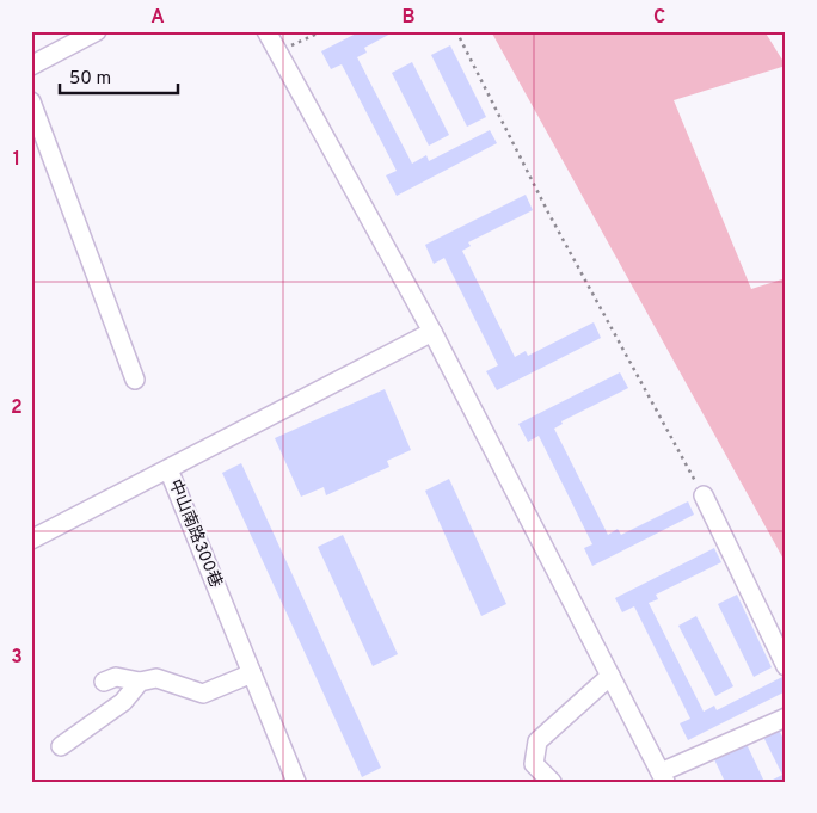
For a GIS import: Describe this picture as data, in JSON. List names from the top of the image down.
{
  "streets": {
    "street": ["中山南路300巷"]
  },
  "scale_bar": "50 m",
  "grid": {
    "columns": ["A", "B", "C"],
    "rows": ["1", "2", "3"]
  }
}
